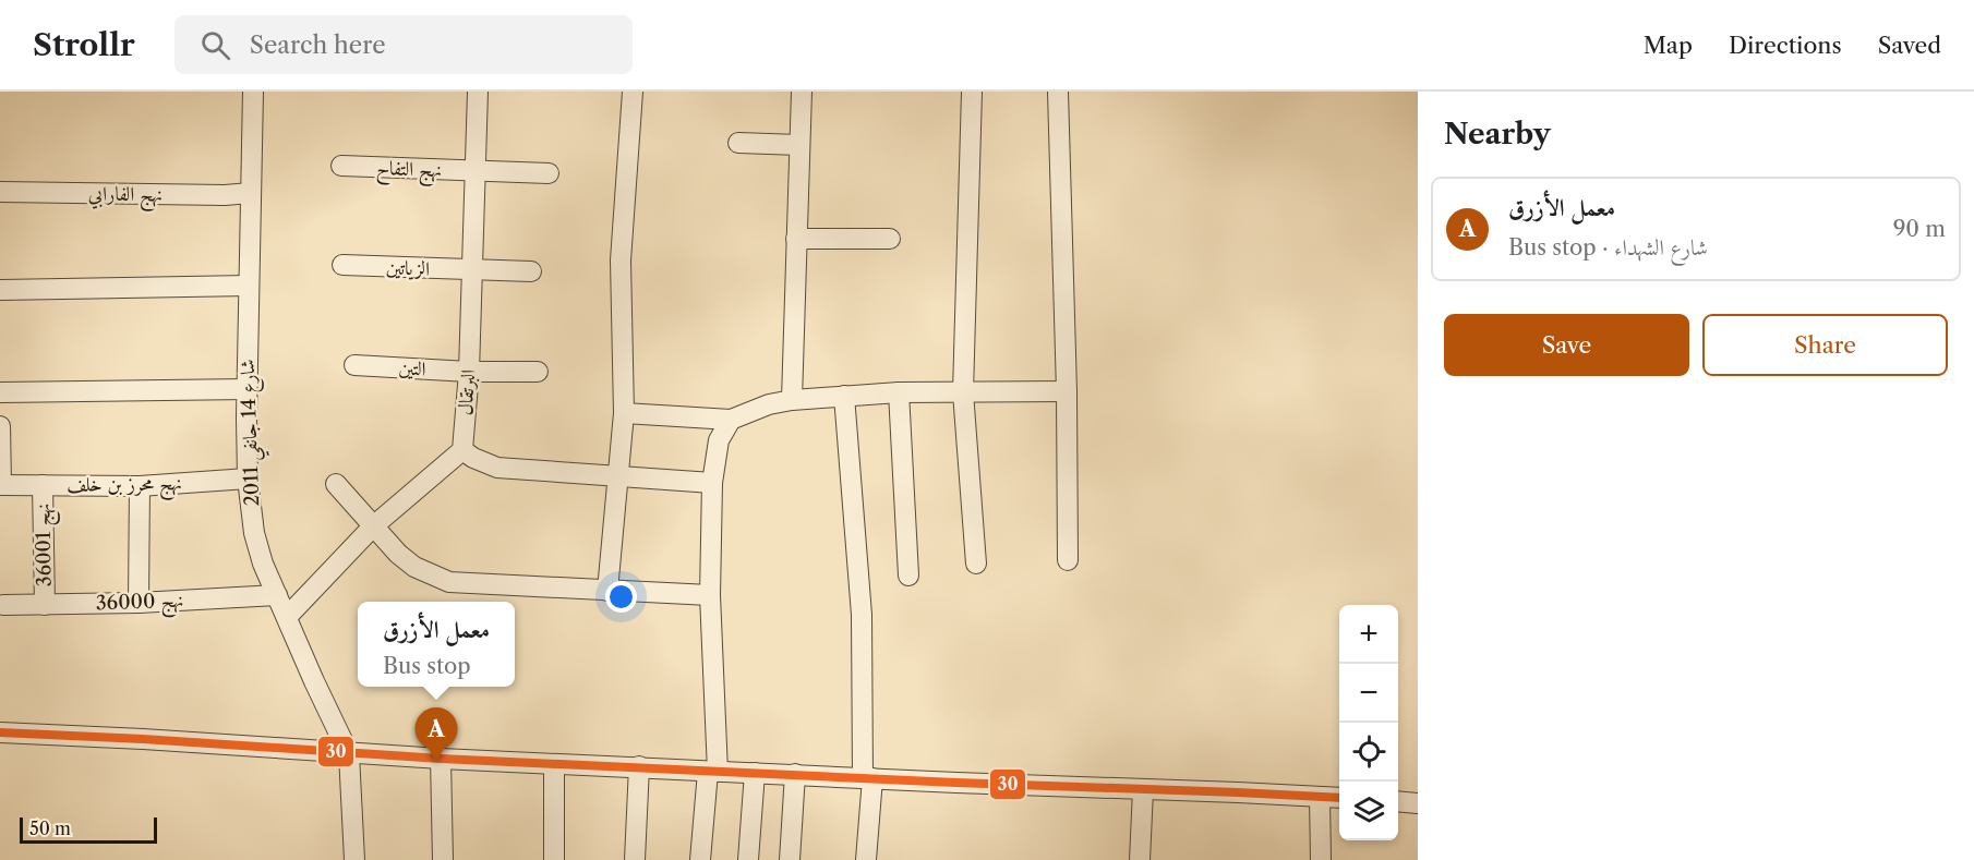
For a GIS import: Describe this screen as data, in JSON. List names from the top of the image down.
{
  "streets": {
    "street": [
      "نهج التفاح",
      "نهج الفارابي",
      "الزياتين",
      "التين",
      "البرتقال",
      "شارع 14 جانفي 2011",
      "نهج محرز بن خلف",
      "نهج 36001",
      "نهج 36000"
    ]
  },
  "crossings": [
    ["نهج التفاح", "البرتقال"],
    ["نهج الفارابي", "شارع 14 جانفي 2011"],
    ["الزياتين", "البرتقال"],
    ["التين", "البرتقال"],
    ["شارع 14 جانفي 2011", "نهج محرز بن خلف"],
    ["شارع 14 جانفي 2011", "نهج 36000"],
    ["نهج محرز بن خلف", "نهج 36001"],
    ["نهج 36001", "نهج 36000"]
  ],
  "lines": ["transit line 30"],
  "scale_bar": "50 m",
  "page": {
    "header": "Strollr",
    "search": "Search here",
    "nav": ["Map", "Directions", "Saved"],
    "heading": "Nearby",
    "list": [
      {
        "mark": "A",
        "name": "معمل الأزرق",
        "note": "Bus stop · شارع الشهداء",
        "value": "90 m"
      }
    ],
    "buttons": ["Save", "Share"],
    "popup": ["معمل الأزرق", "Bus stop"],
    "map_buttons": ["+", "−"],
    "pins": "A",
    "scale": "50 m"
  }
}
